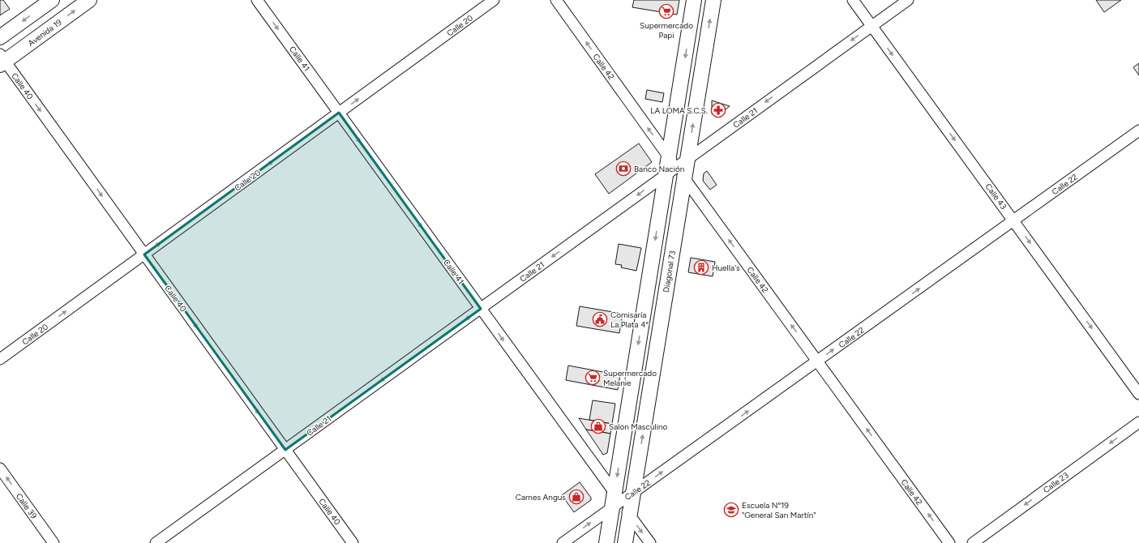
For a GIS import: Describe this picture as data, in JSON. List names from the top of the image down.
{
  "streets": {
    "main road": ["Avenida 19", "Diagonal 73"],
    "street": [
      "Calle 20",
      "Calle 41",
      "Calle 42",
      "Calle 40",
      "Calle 21",
      "Calle 22",
      "Calle 43",
      "Calle 23",
      "Calle 39"
    ]
  },
  "crossings": [
    ["Calle 20", "Calle 41"],
    ["Calle 20", "Calle 40"],
    ["Avenida 19", "Calle 40"],
    ["Calle 41", "Calle 21"],
    ["Calle 41", "Calle 22"],
    ["Calle 41", "Diagonal 73"],
    ["Calle 42", "Calle 21"],
    ["Calle 42", "Calle 22"],
    ["Calle 42", "Diagonal 73"],
    ["Calle 40", "Calle 21"],
    ["Calle 21", "Calle 43"],
    ["Calle 21", "Diagonal 73"],
    ["Calle 22", "Calle 43"],
    ["Calle 22", "Diagonal 73"]
  ],
  "one_way": [
    "Calle 20",
    "Calle 41",
    "Calle 42",
    "Calle 40",
    "Calle 21",
    "Calle 22",
    "Calle 43",
    "Calle 23",
    "Calle 39"
  ],
  "places": {
    "supermarket": ["Supermercado Papi", "Supermercado Melanie"],
    "pharmacy": ["LA LOMA S.C.S."],
    "bank": ["Banco Nación"],
    "building": ["Huella's"],
    "public building": ["Comisaría La Plata 4°"],
    "shop": ["Salon Masculino", "Carnes Angus"],
    "school or university": ["Escuela N°19 \"General San Martín\""]
  }
}
